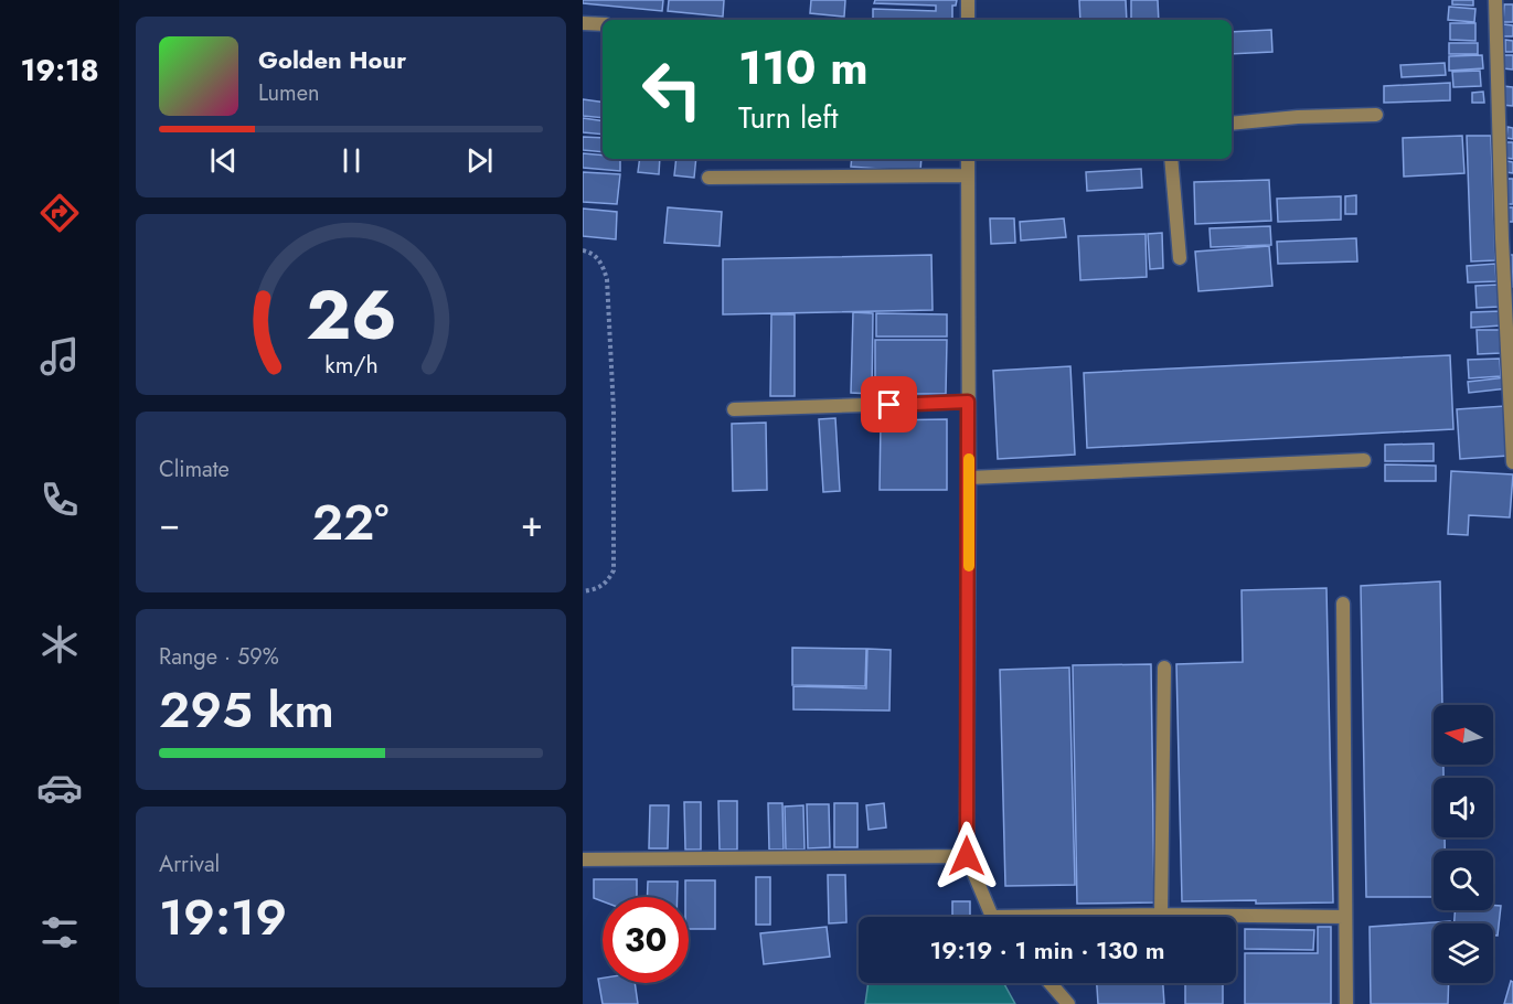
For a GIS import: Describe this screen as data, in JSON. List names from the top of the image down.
{
  "north": "left",
  "page": {
    "tabs": "19:18",
    "turn": ["110 m", "Turn left"],
    "song": ["Golden Hour", "Lumen"],
    "tile": [
      "Climate",
      ["Range · 59%", "295 km"],
      ["Arrival", "19:19"]
    ],
    "heat": ["−", "22°", "+"],
    "limit": "30",
    "trip": "19:19 · 1 min · 130 m",
    "gauge": ["26", "km/h"]
  }
}
